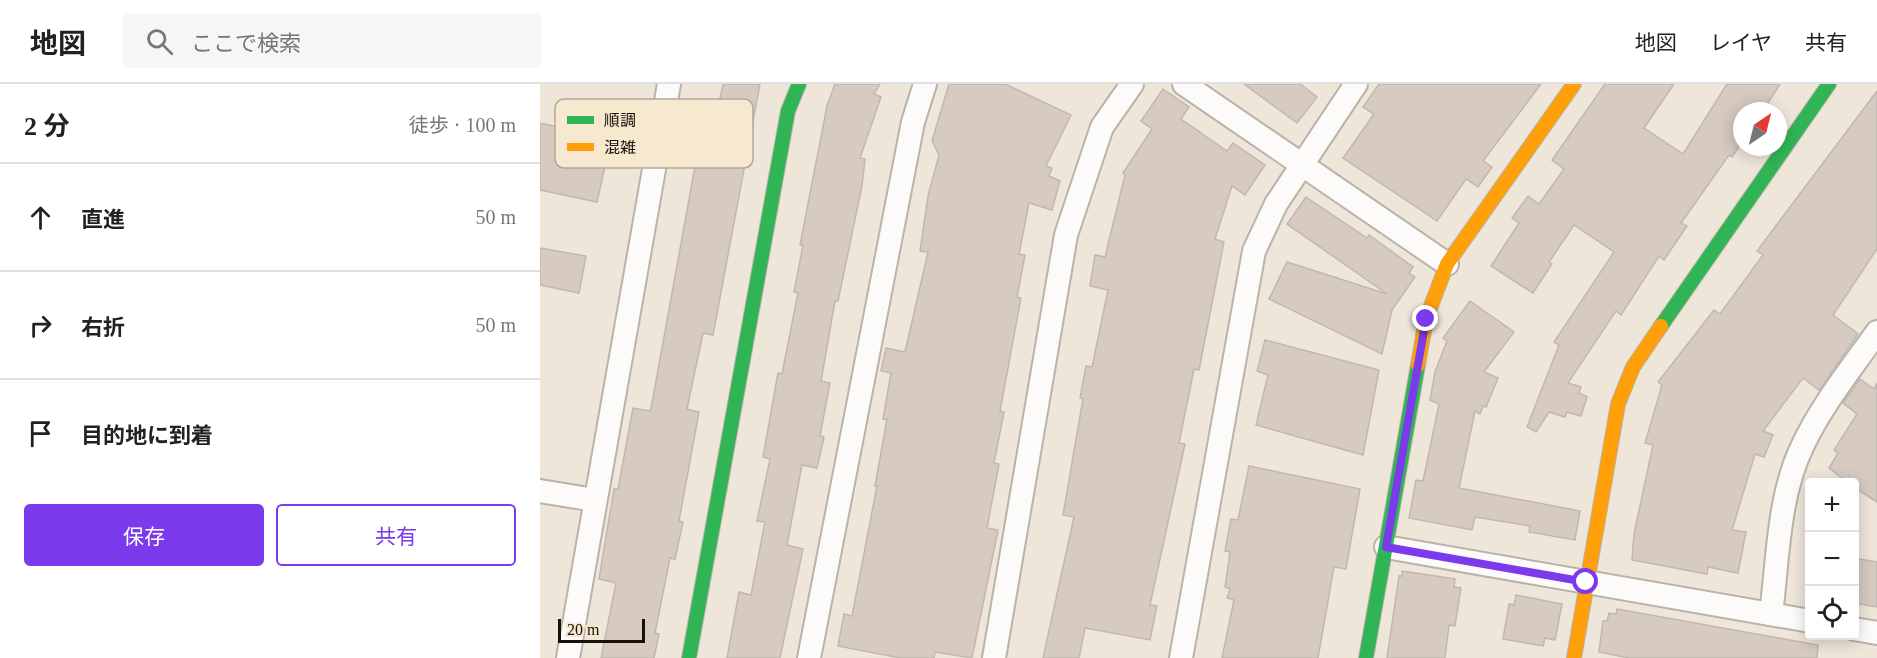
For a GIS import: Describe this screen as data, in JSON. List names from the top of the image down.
{
  "legend": ["順調", "混雑"],
  "scale_bar": "20 m",
  "north": "top right",
  "page": {
    "header": "地図",
    "search": "ここで検索",
    "nav": ["地図", "レイヤ", "共有"],
    "heading": ["2 分", "徒歩 · 100 m"],
    "list": [
      ["直進", "50 m"],
      ["右折", "50 m"],
      "目的地に到着"
    ],
    "map_buttons": ["+", "−"],
    "buttons": ["保存", "共有"],
    "scale": "20 m"
  }
}
